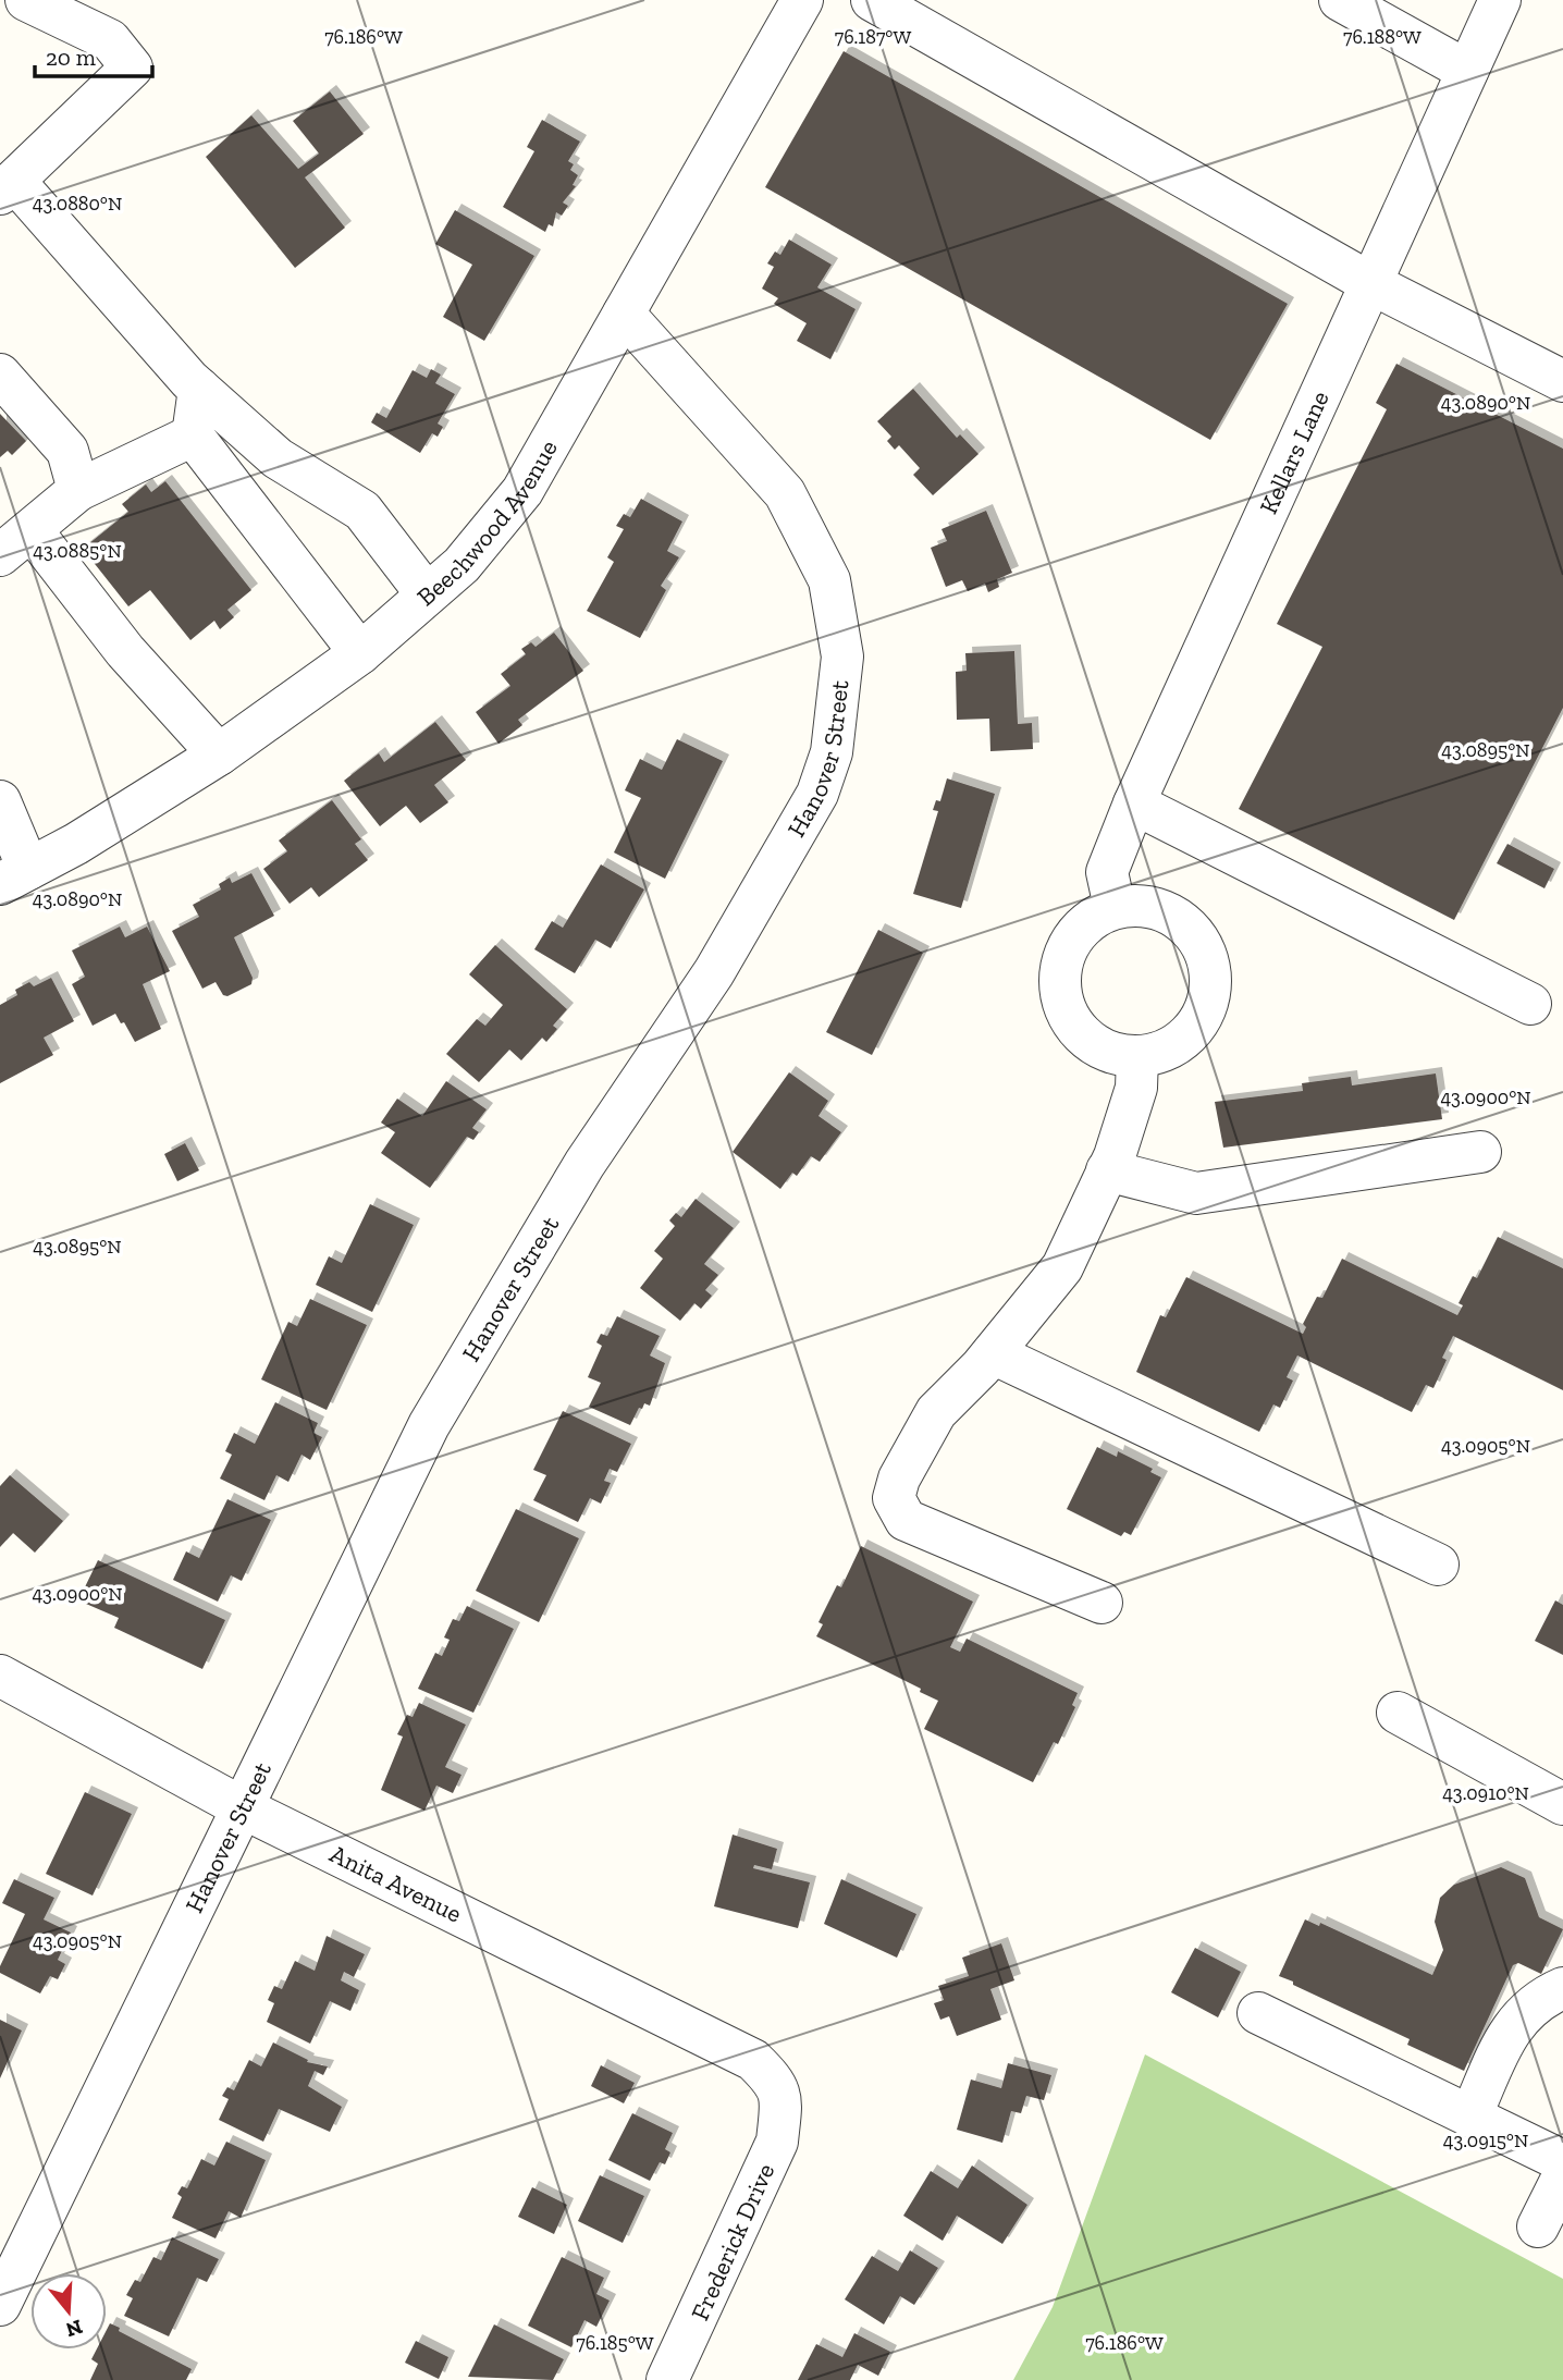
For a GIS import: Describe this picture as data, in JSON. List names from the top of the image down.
{
  "streets": {
    "street": [
      "Kellars Lane",
      "Beechwood Avenue",
      "Hanover Street",
      "Anita Avenue",
      "Frederick Drive"
    ]
  },
  "crossings": [
    ["Beechwood Avenue", "Hanover Street"],
    ["Hanover Street", "Anita Avenue"],
    ["Anita Avenue", "Frederick Drive"]
  ],
  "scale_bar": "20 m",
  "north": "bottom",
  "coordinates": [
    "76.186°W",
    "76.187°W",
    "76.188°W",
    "43.0880°N",
    "43.0890°N",
    "43.0885°N",
    "43.0895°N",
    "43.0900°N",
    "43.0905°N",
    "43.0910°N",
    "43.0915°N",
    "76.185°W"
  ]
}
